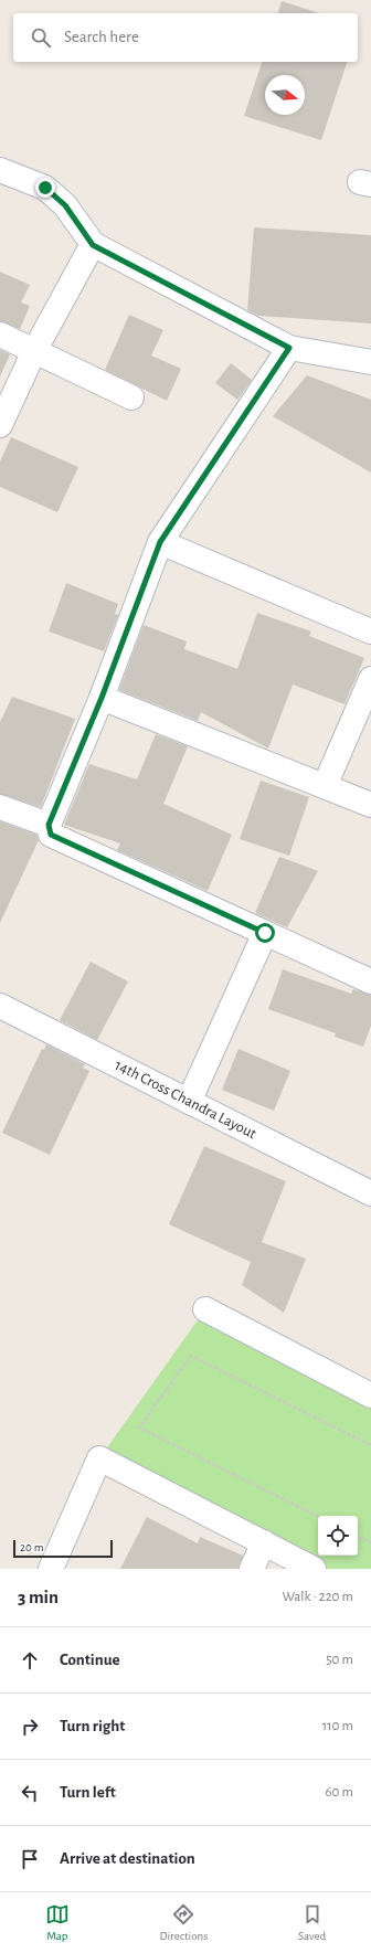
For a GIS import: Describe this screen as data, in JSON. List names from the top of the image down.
{
  "streets": {
    "street": ["14th Cross Chandra Layout"]
  },
  "scale_bar": "20 m",
  "north": "right",
  "page": {
    "search": "Search here",
    "scale": "20 m",
    "heading": ["3 min", "Walk · 220 m"],
    "list": [
      ["Continue", "50 m"],
      ["Turn right", "110 m"],
      ["Turn left", "60 m"],
      "Arrive at destination"
    ],
    "nav": ["Map", "Directions", "Saved"]
  }
}
